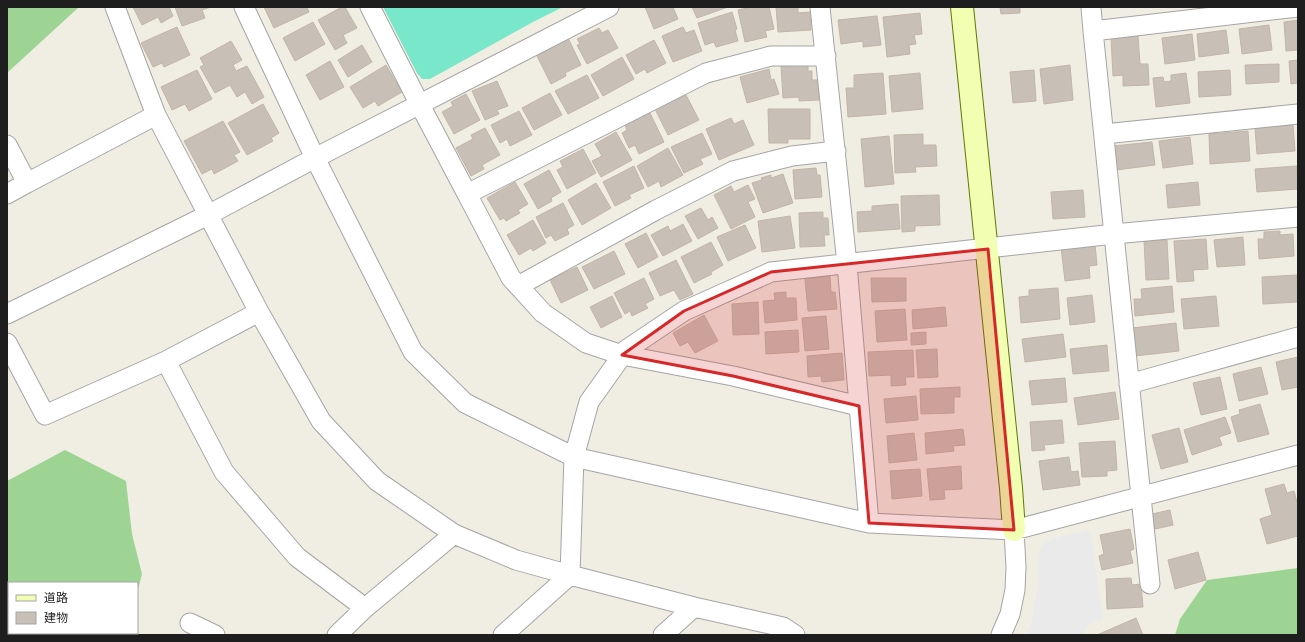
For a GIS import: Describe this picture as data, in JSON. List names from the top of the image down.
{
  "legend": ["道路", "建物"]
}
